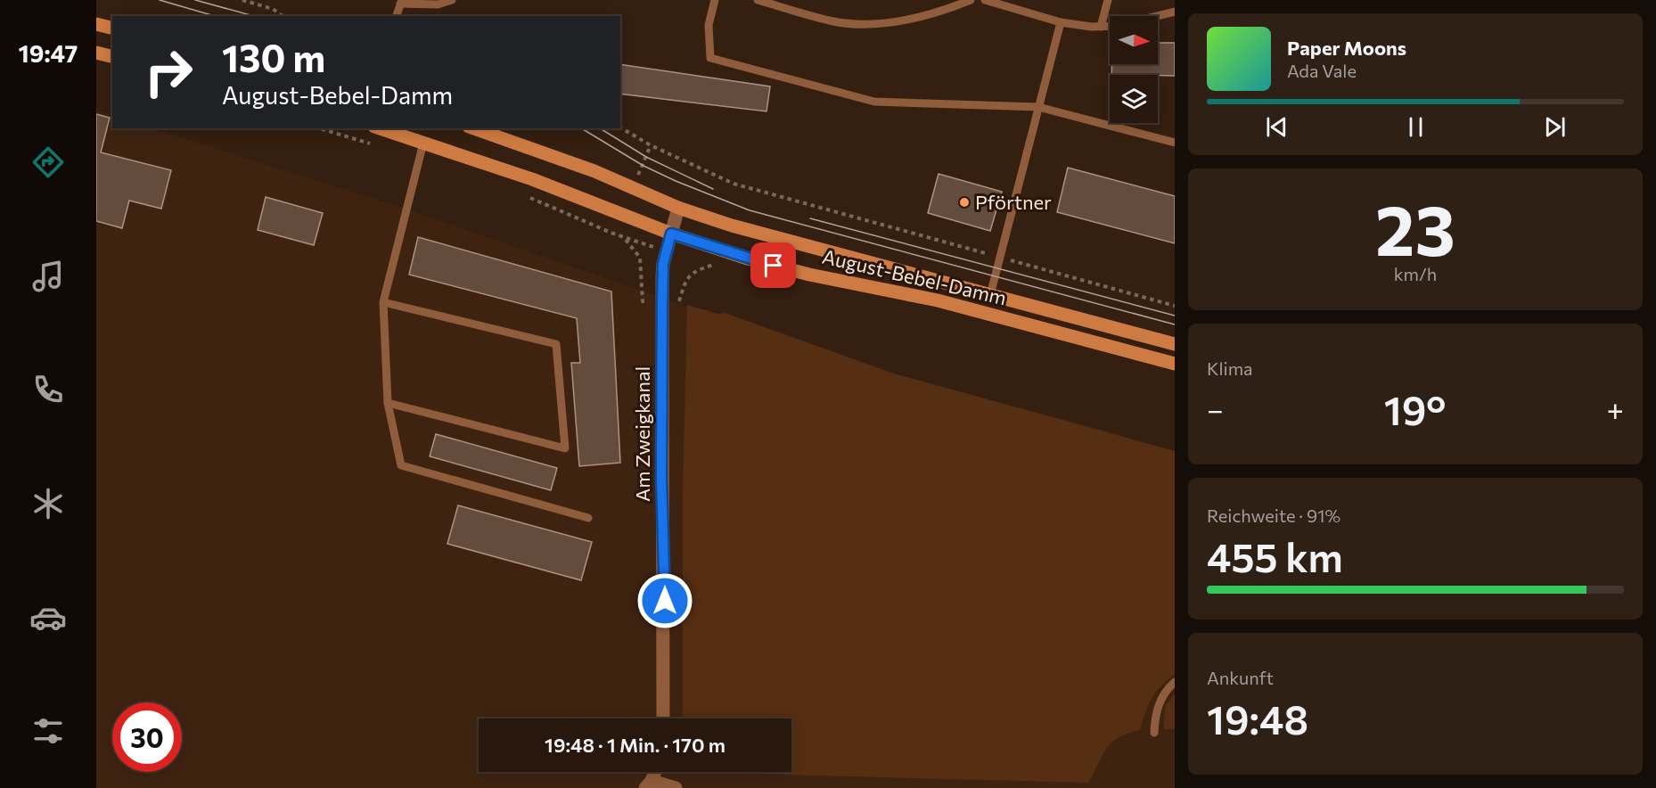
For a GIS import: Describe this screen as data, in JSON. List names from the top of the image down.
{
  "streets": {
    "main road": ["August-Bebel-Damm"],
    "street": ["Am Zweigkanal"]
  },
  "crossings": [
    ["August-Bebel-Damm", "Am Zweigkanal"]
  ],
  "places": ["Pförtner"],
  "north": "right",
  "page": {
    "tabs": "19:47",
    "turn": ["130 m", "August-Bebel-Damm"],
    "song": ["Paper Moons", "Ada Vale"],
    "tile": [
      ["23", "km/h"],
      "Klima",
      ["Reichweite · 91%", "455 km"],
      ["Ankunft", "19:48"]
    ],
    "heat": ["−", "19°", "+"],
    "limit": "30",
    "trip": "19:48 · 1 Min. · 170 m"
  }
}
